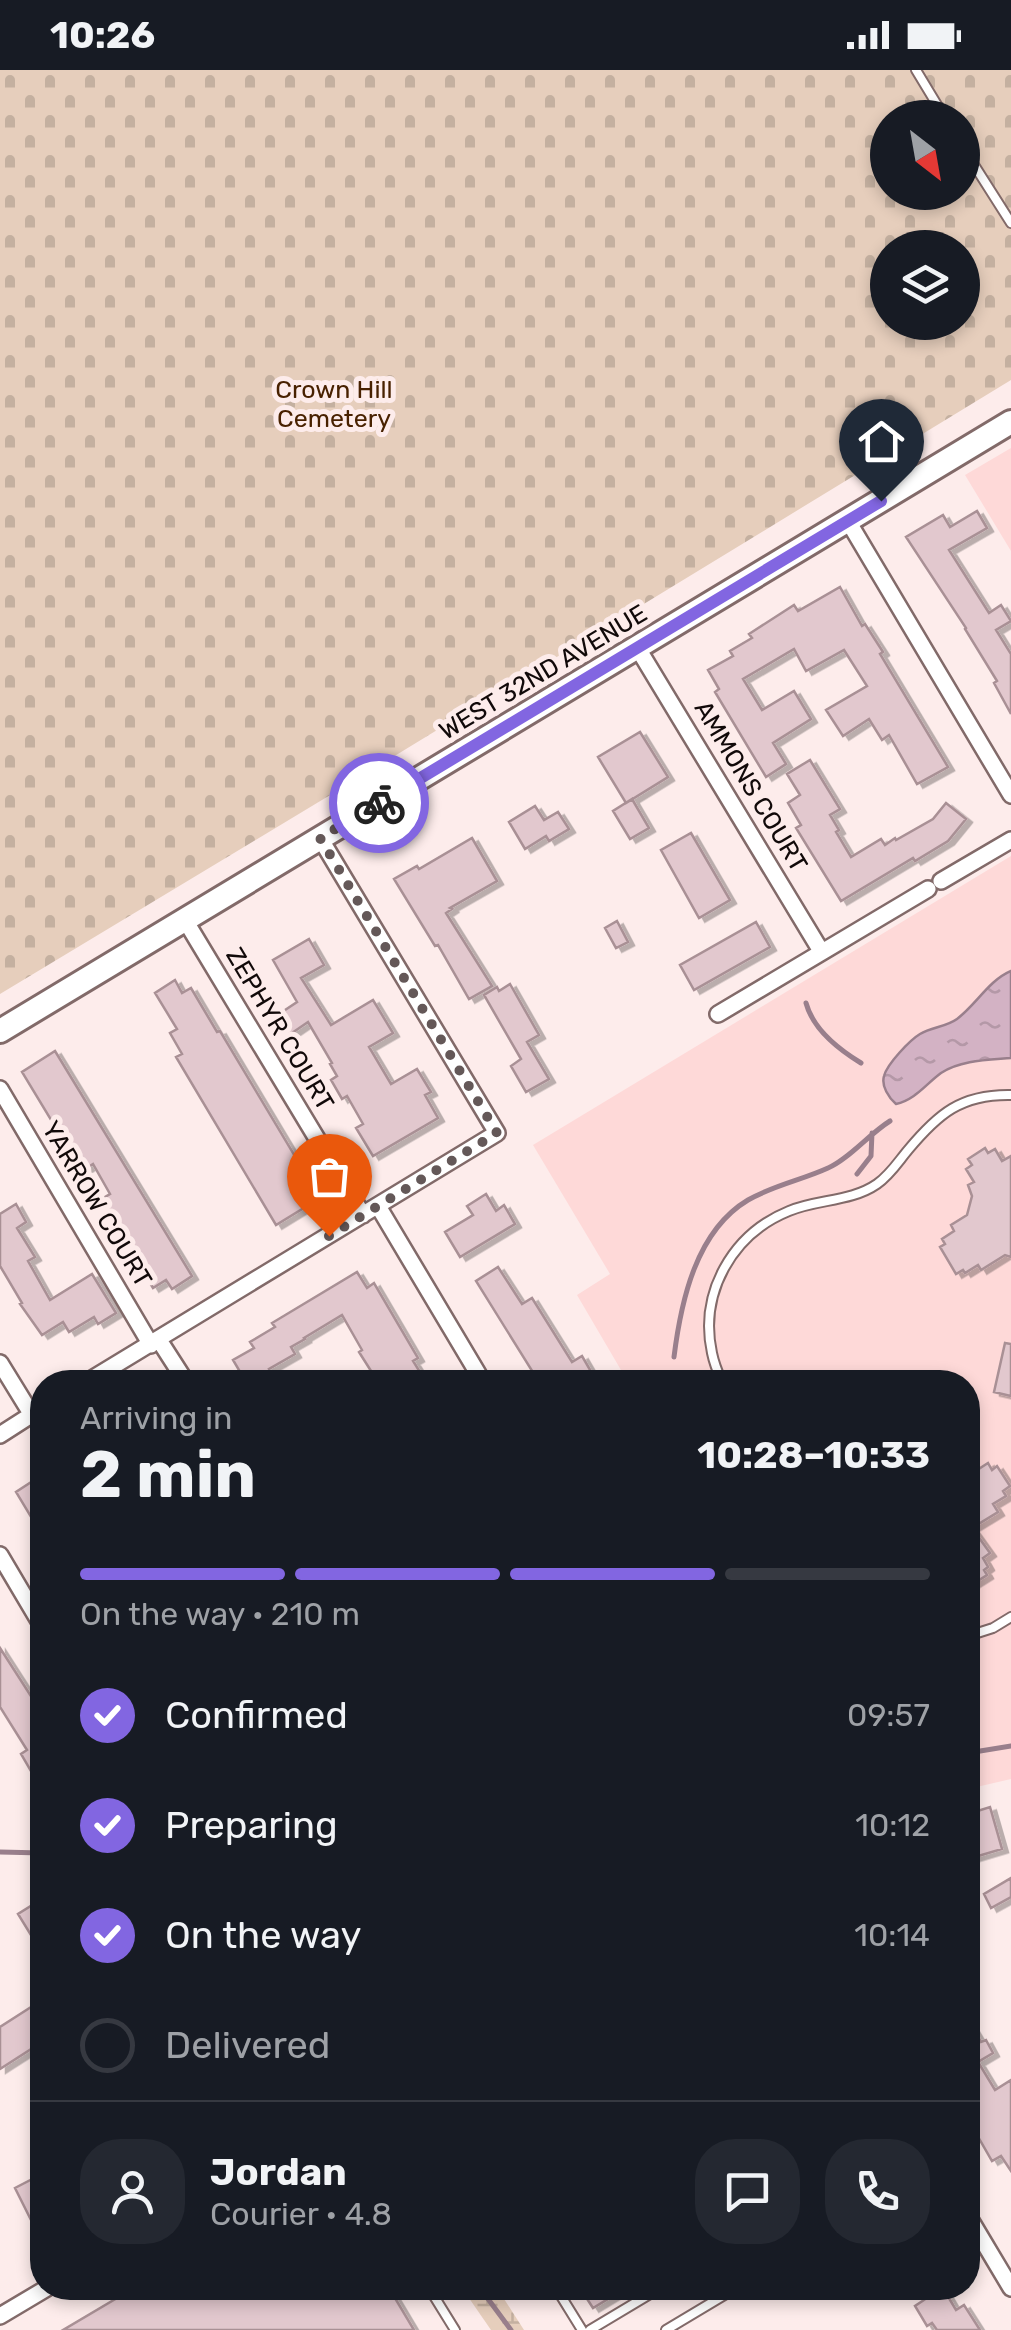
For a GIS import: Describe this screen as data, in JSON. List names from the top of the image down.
{
  "streets": {
    "street": [
      "WEST 32ND AVENUE",
      "AMMONS COURT",
      "ZEPHYR COURT",
      "YARROW COURT"
    ]
  },
  "crossings": [
    ["WEST 32ND AVENUE", "AMMONS COURT"],
    ["WEST 32ND AVENUE", "ZEPHYR COURT"]
  ],
  "parks": ["Crown Hill Cemetery"],
  "north": "bottom right",
  "page": {
    "status": "10:26",
    "heading": ["2 min", "Arriving in", "10:28–10:33"],
    "panel": ["Jordan", "Courier · 4.8"],
    "bar": "On the way · 210 m",
    "list": [
      ["Confirmed", "09:57"],
      ["Preparing", "10:12"],
      ["On the way", "10:14"],
      "Delivered"
    ]
  }
}
